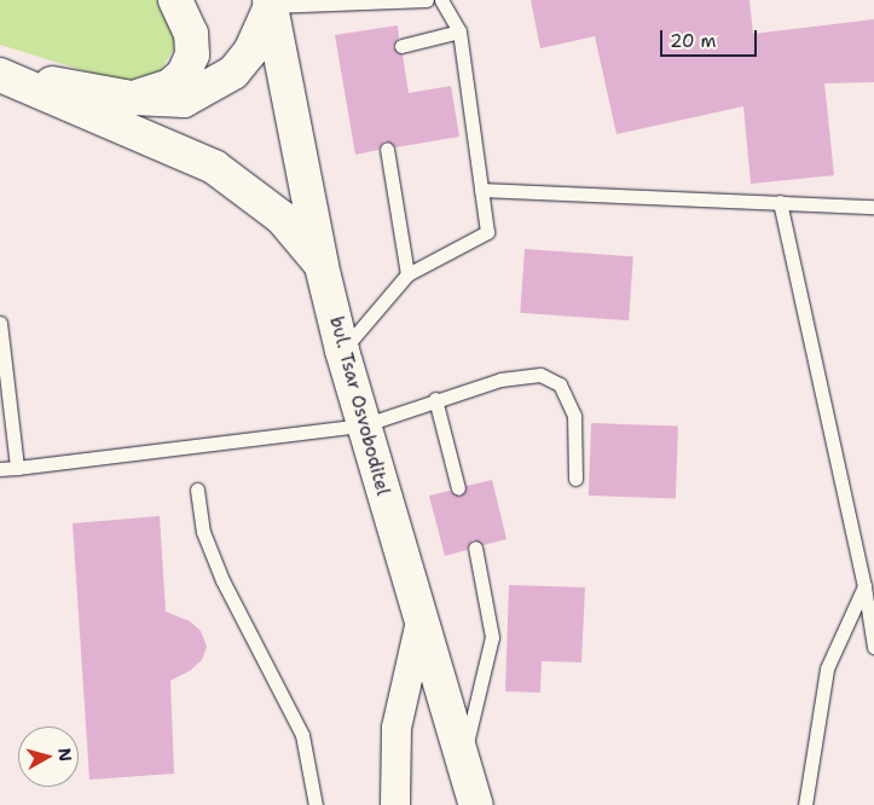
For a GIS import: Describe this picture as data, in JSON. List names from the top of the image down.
{
  "streets": {
    "main road": ["bul. Tsar Osvoboditel"]
  },
  "scale_bar": "20 m",
  "north": "right"
}
